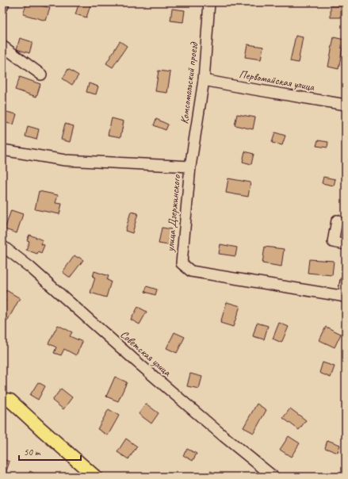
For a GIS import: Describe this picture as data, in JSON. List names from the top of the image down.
{
  "streets": {
    "street": [
      "Первомайская улица",
      "Комсомольский проезд",
      "улица Дзержинского",
      "Советская улица"
    ]
  },
  "crossings": [
    ["Первомайская улица", "Комсомольский проезд"],
    ["Комсомольский проезд", "улица Дзержинского"]
  ],
  "scale_bar": "50 m"
}
